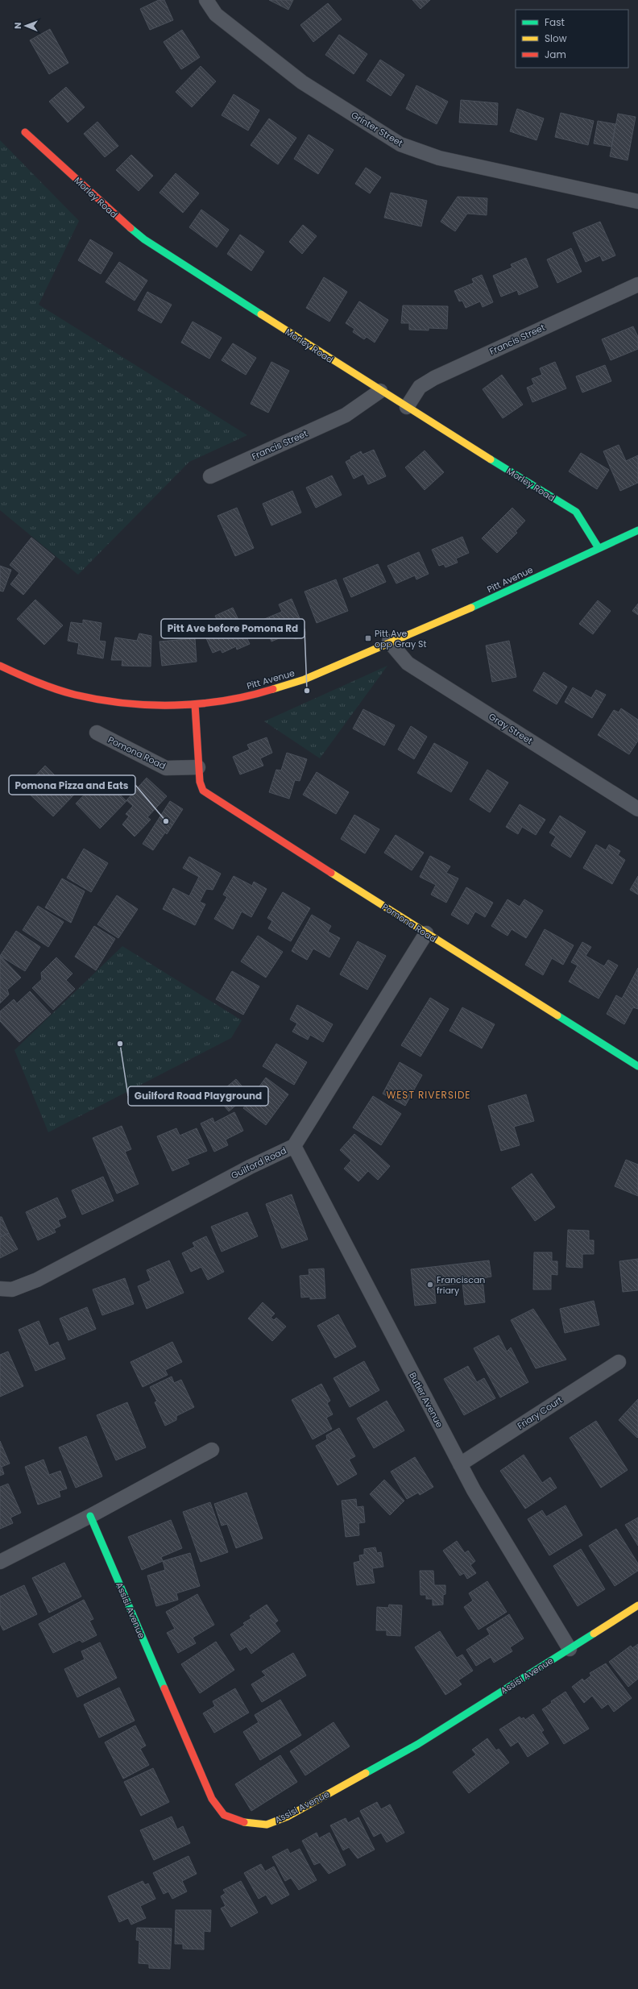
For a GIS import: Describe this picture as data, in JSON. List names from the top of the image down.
{
  "streets": {
    "street": [
      "Grinter Street",
      "Morley Road",
      "Francis Street",
      "Pitt Avenue",
      "Gray Street",
      "Pomona Road",
      "Guilford Road",
      "Butler Avenue",
      "Friary Court",
      "Assisi Avenue"
    ]
  },
  "crossings": [
    ["Morley Road", "Francis Street"],
    ["Morley Road", "Pitt Avenue"],
    ["Pitt Avenue", "Gray Street"],
    ["Pitt Avenue", "Pomona Road"],
    ["Pomona Road", "Guilford Road"],
    ["Guilford Road", "Butler Avenue"],
    ["Butler Avenue", "Friary Court"],
    ["Butler Avenue", "Assisi Avenue"]
  ],
  "districts": ["WEST RIVERSIDE"],
  "places": {
    "transit": ["Pitt Ave opp Gray St"],
    "other": [
      "Pitt Ave before Pomona Rd",
      "Pomona Pizza and Eats",
      "Guilford Road Playground",
      "Franciscan friary"
    ]
  },
  "legend": ["Fast", "Slow", "Jam"],
  "north": "left"
}
